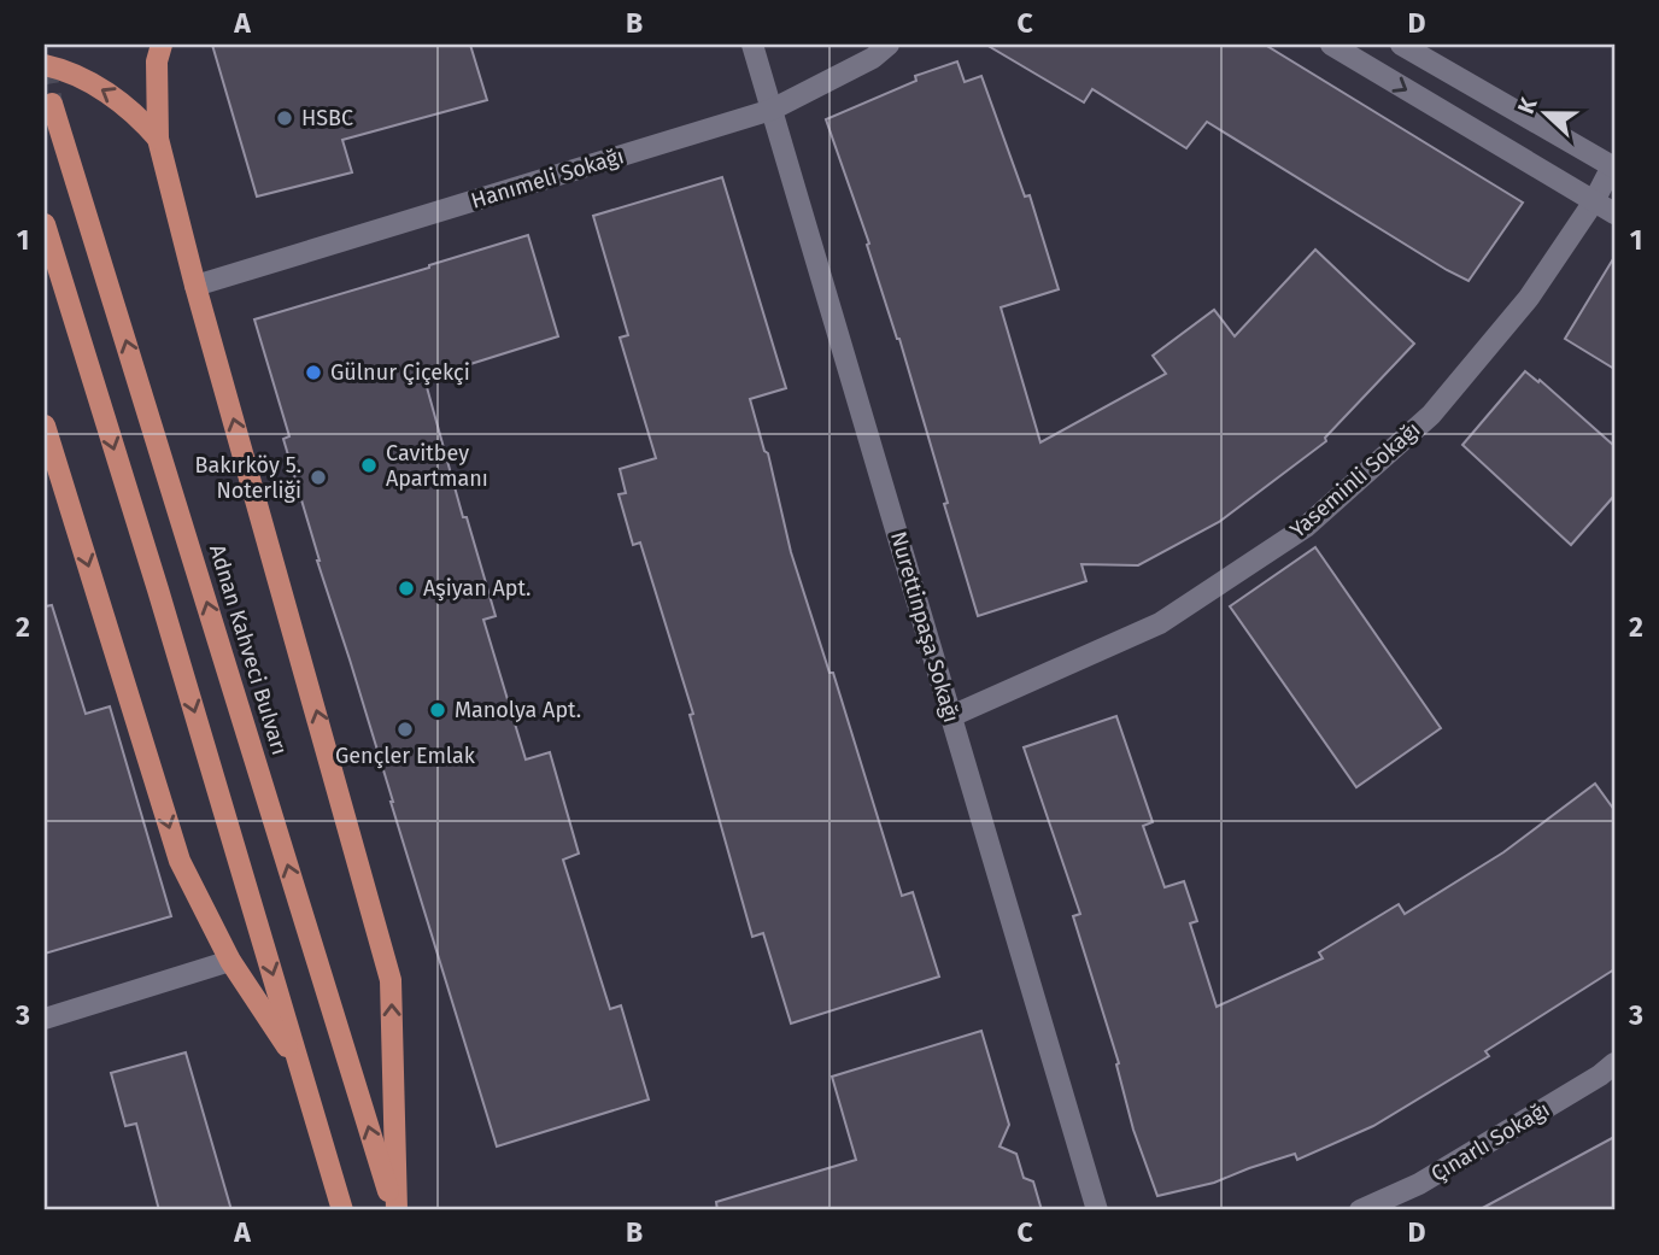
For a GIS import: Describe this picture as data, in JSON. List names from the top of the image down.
{
  "streets": {
    "main road": ["Adnan Kahveci Bulvarı"],
    "street": [
      "Hanımeli Sokağı",
      "Yaseminli Sokağı",
      "Nurettinpaşa Sokağı",
      "Çınarlı Sokağı"
    ]
  },
  "crossings": [
    ["Hanımeli Sokağı", "Nurettinpaşa Sokağı"],
    ["Yaseminli Sokağı", "Nurettinpaşa Sokağı"]
  ],
  "places": [
    "HSBC",
    "Gülnur Çiçekçi",
    "Cavitbey Apartmanı",
    "Bakırköy 5. Noterliği",
    "Aşiyan Apt.",
    "Manolya Apt.",
    "Gençler Emlak"
  ],
  "north": "left",
  "grid": {
    "columns": [
      "A",
      "B",
      "C",
      "D"
    ],
    "rows": ["1", "2", "3"]
  }
}
